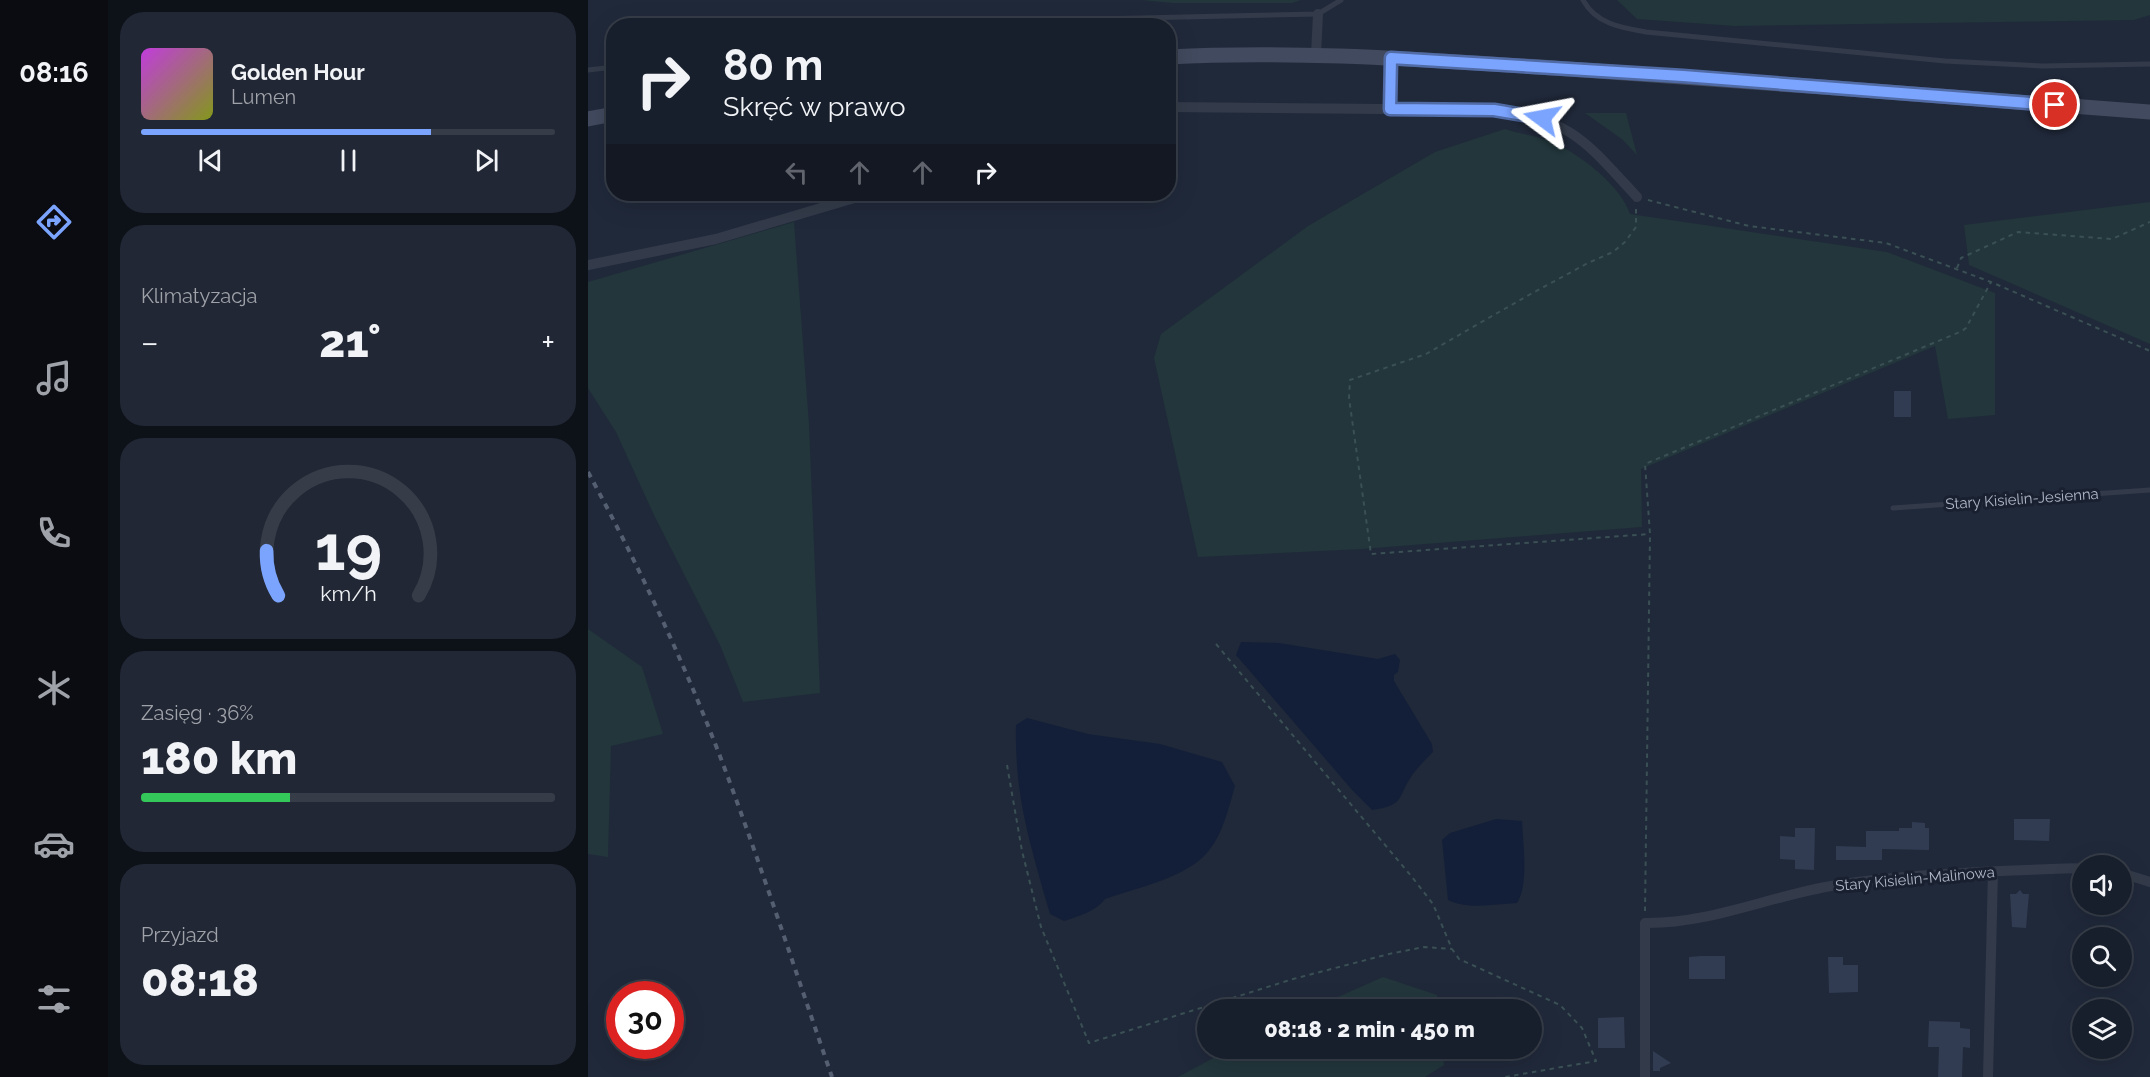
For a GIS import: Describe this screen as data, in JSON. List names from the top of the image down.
{
  "streets": {
    "street": ["Stary Kisielin-Malinowa"],
    "lane": ["Stary Kisielin-Jesienna"]
  },
  "page": {
    "tabs": "08:16",
    "turn": ["80 m", "Skręć w prawo"],
    "song": ["Golden Hour", "Lumen"],
    "tile": [
      "Klimatyzacja",
      ["Zasięg · 36%", "180 km"],
      ["Przyjazd", "08:18"]
    ],
    "heat": ["−", "21°", "+"],
    "limit": "30",
    "trip": "08:18 · 2 min · 450 m",
    "gauge": ["19", "km/h"]
  }
}
